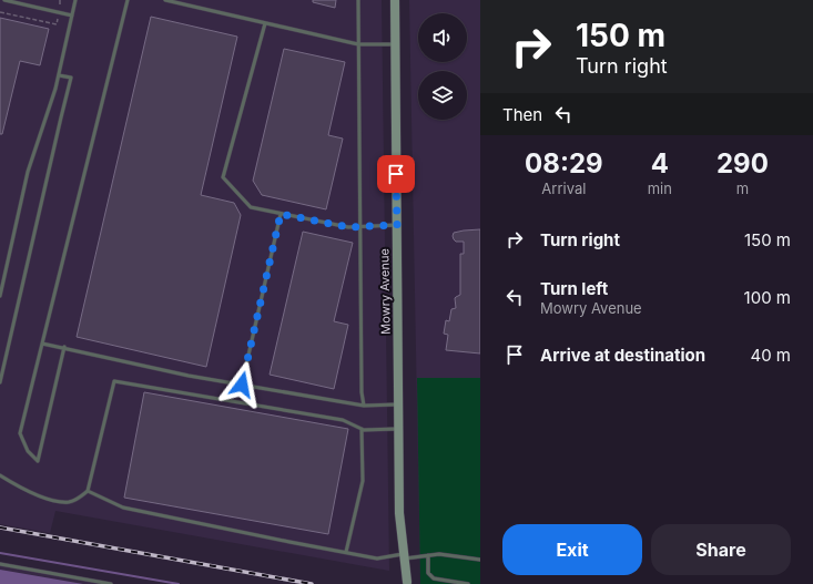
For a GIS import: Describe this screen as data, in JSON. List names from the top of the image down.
{
  "streets": {
    "main road": ["Mowry Avenue"]
  },
  "page": {
    "turn": ["150 m", "Turn right"],
    "then": "Then",
    "eta": [
      "08:29",
      "Arrival",
      "4",
      "min",
      "290",
      "m"
    ],
    "list": [
      {
        "name": "Turn right",
        "value": "150 m"
      },
      {
        "name": "Turn left",
        "note": "Mowry Avenue",
        "value": "100 m"
      },
      {
        "name": "Arrive at destination",
        "value": "40 m"
      }
    ],
    "buttons": ["Exit", "Share"]
  }
}
